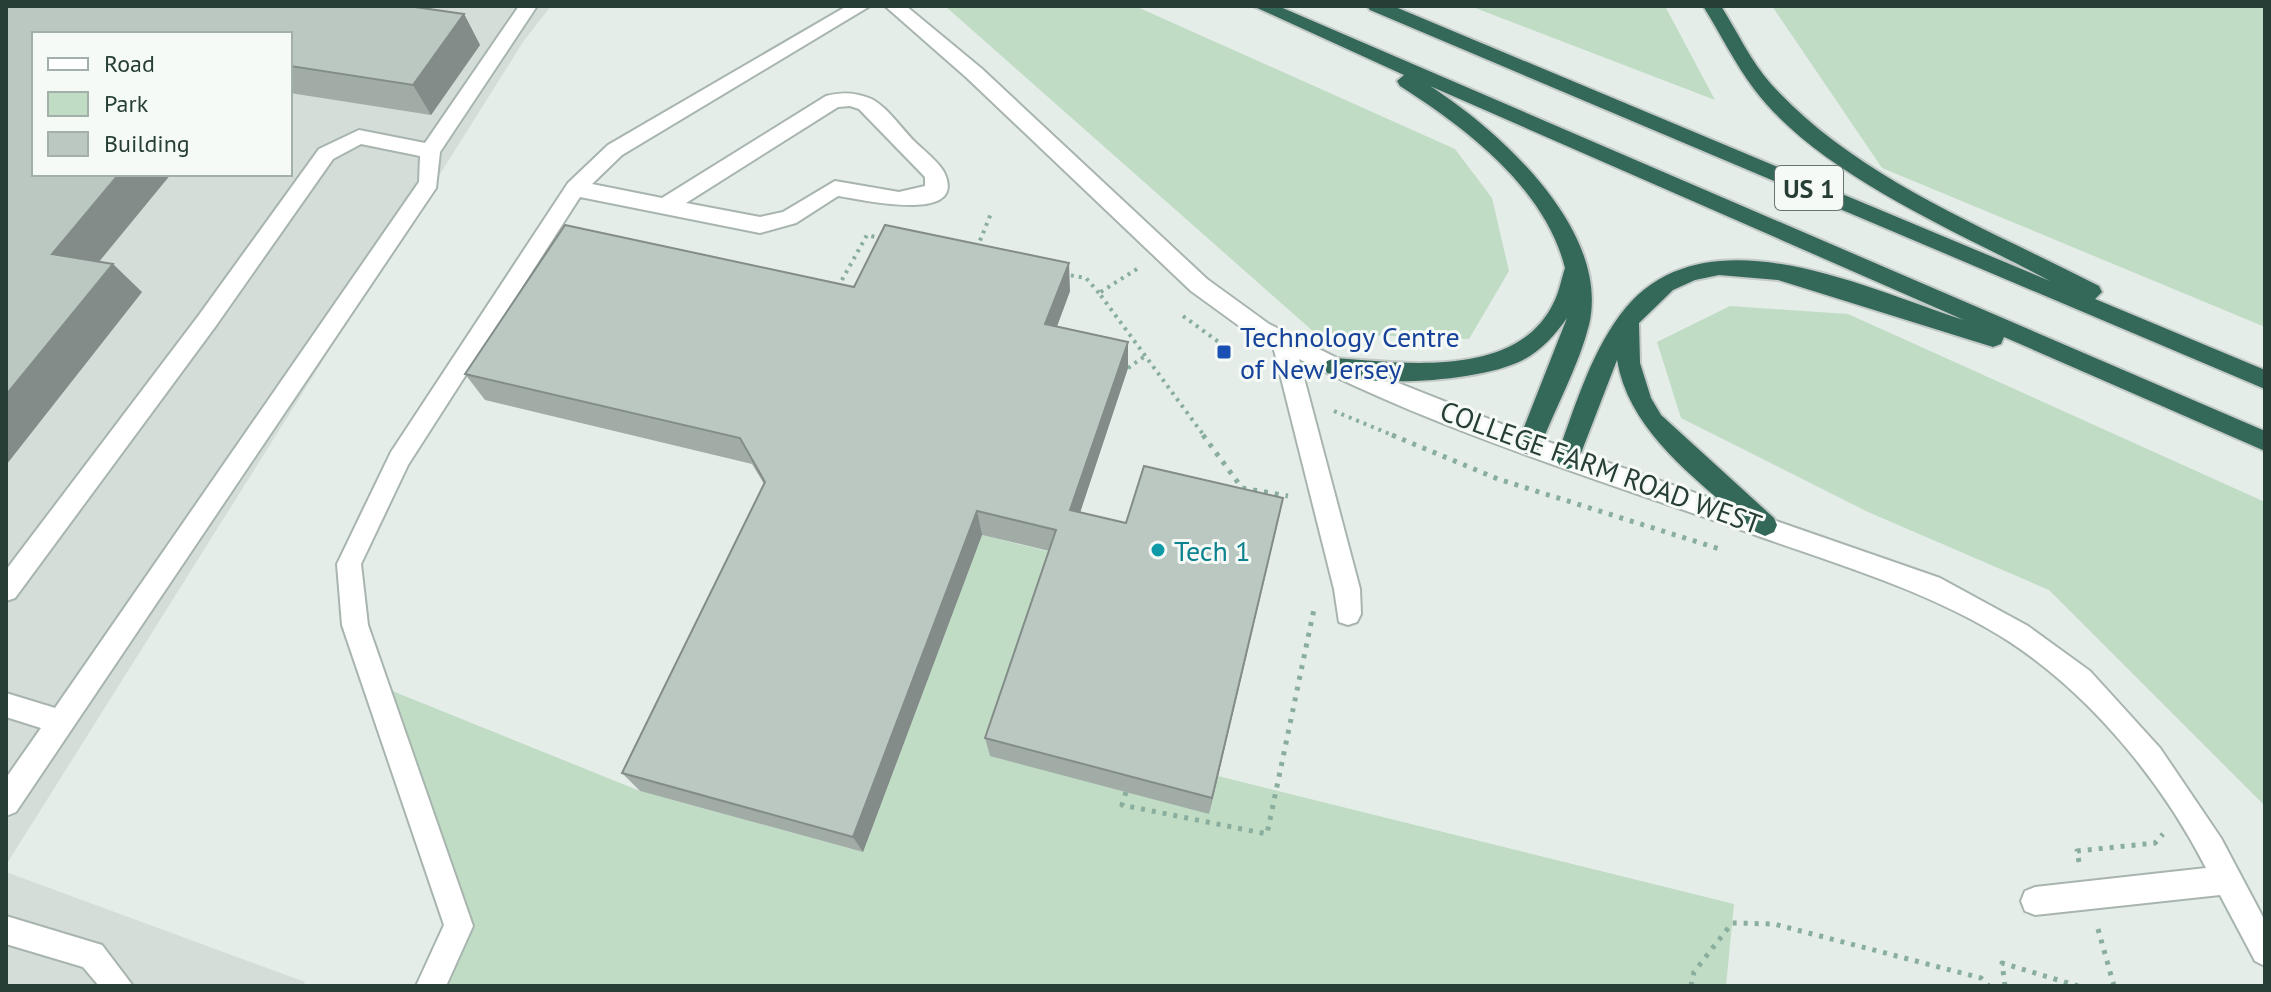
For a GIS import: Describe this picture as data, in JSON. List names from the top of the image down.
{
  "streets": {
    "highway": ["US 1"],
    "street": ["COLLEGE FARM ROAD WEST"]
  },
  "places": {
    "transit": ["Technology Centre of New Jersey"],
    "other": ["Tech 1"]
  },
  "legend": ["Road", "Park", "Building"]
}
